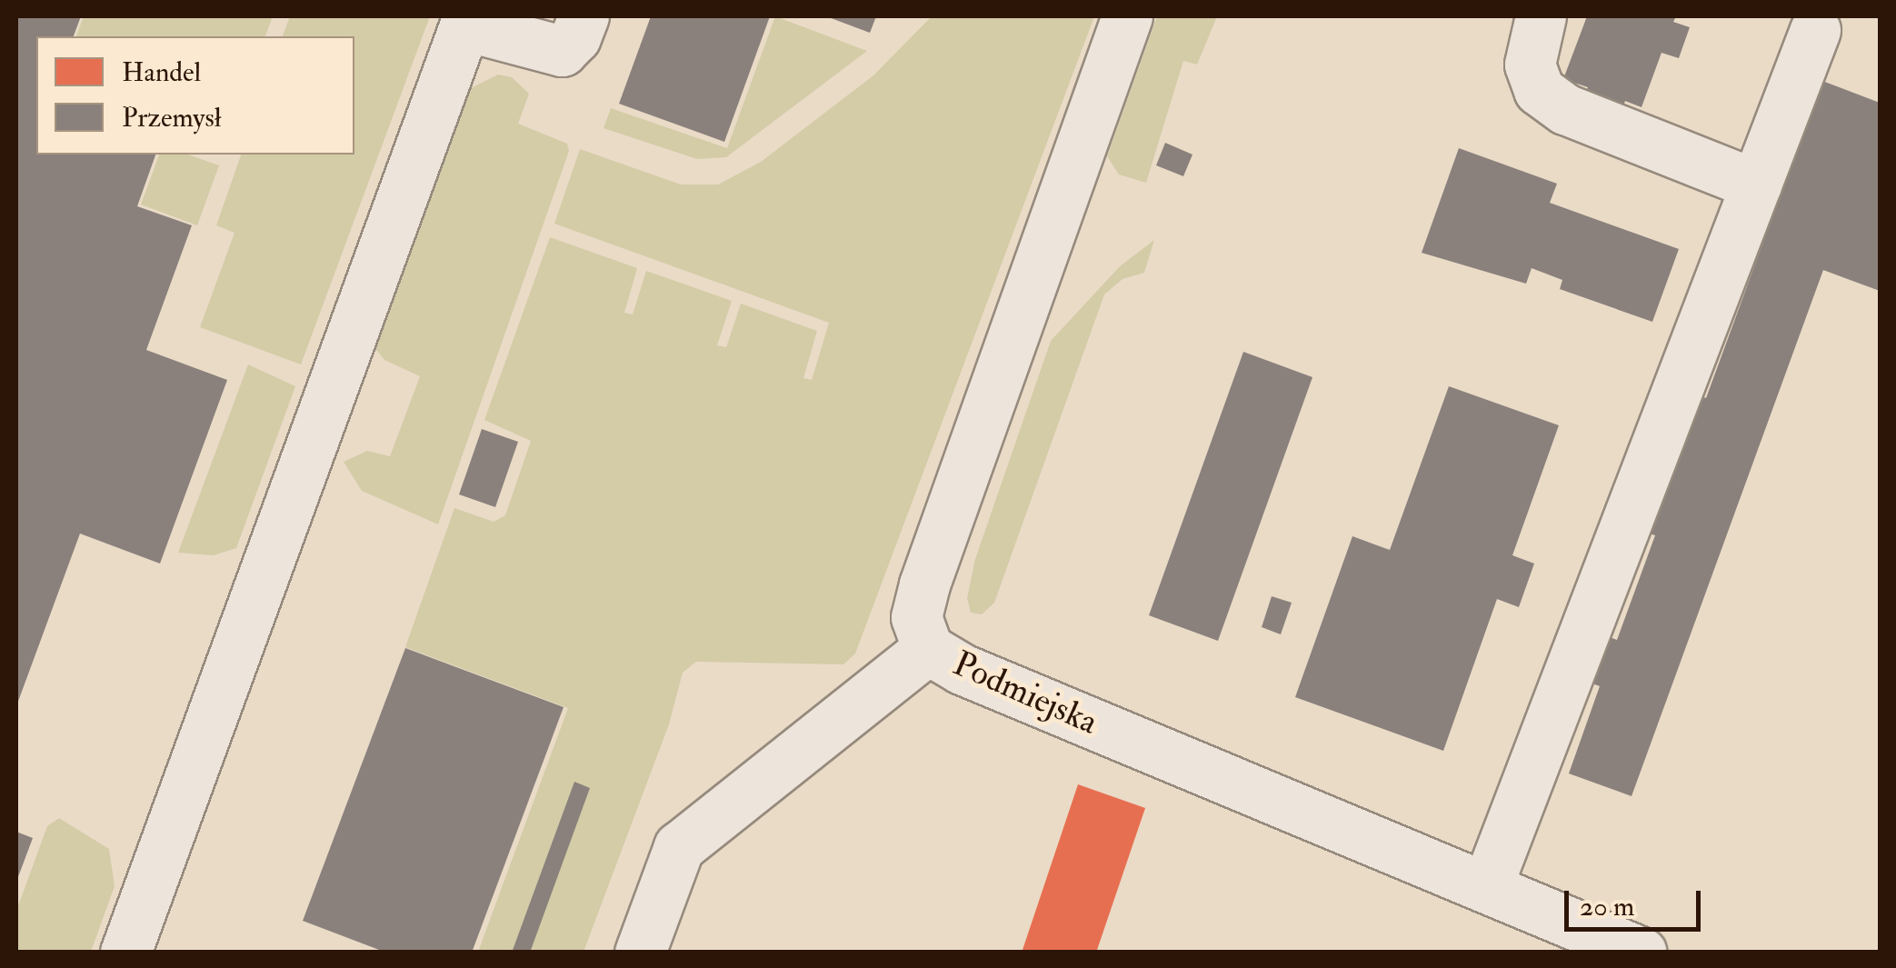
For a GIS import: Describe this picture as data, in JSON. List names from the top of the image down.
{
  "streets": {
    "street": ["Podmiejska"]
  },
  "legend": ["Handel", "Przemysł"],
  "scale_bar": "20 m"
}
